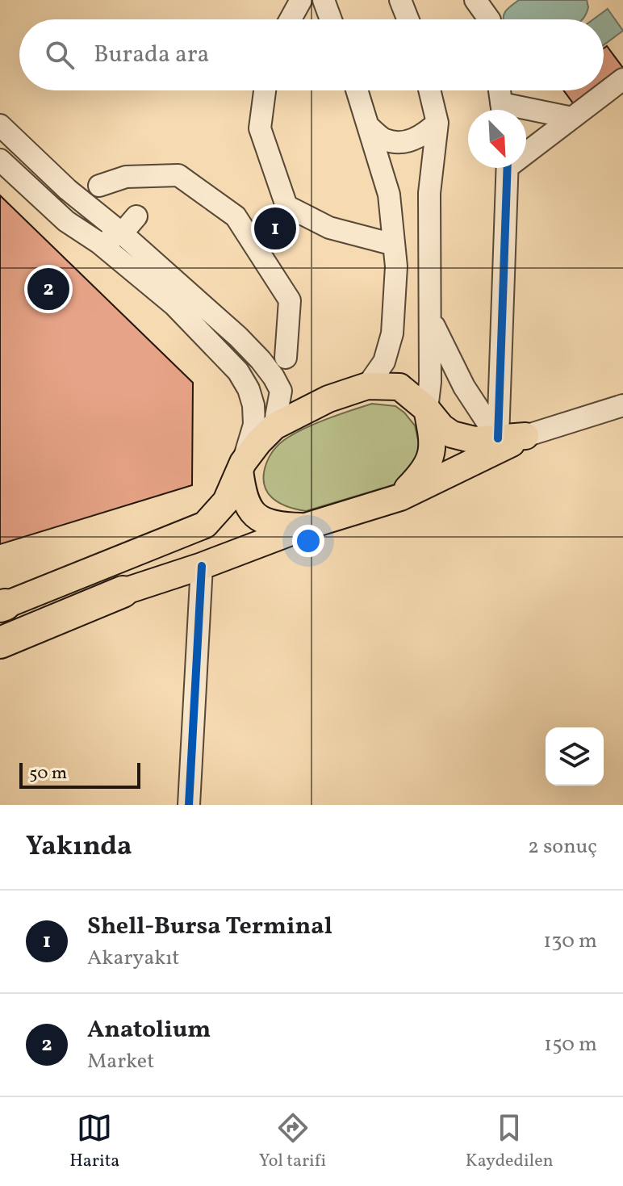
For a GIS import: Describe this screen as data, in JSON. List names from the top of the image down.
{
  "scale_bar": "50 m",
  "north": "bottom right",
  "page": {
    "search": "Burada ara",
    "pins": ["1", "2"],
    "scale": "50 m",
    "heading": ["Yakında", "2 sonuç"],
    "list": [
      {
        "mark": "1",
        "name": "Shell-Bursa Terminal",
        "note": "Akaryakıt",
        "value": "130 m"
      },
      {
        "mark": "2",
        "name": "Anatolium",
        "note": "Market",
        "value": "150 m"
      }
    ],
    "nav": ["Harita", "Yol tarifi", "Kaydedilen"]
  }
}
